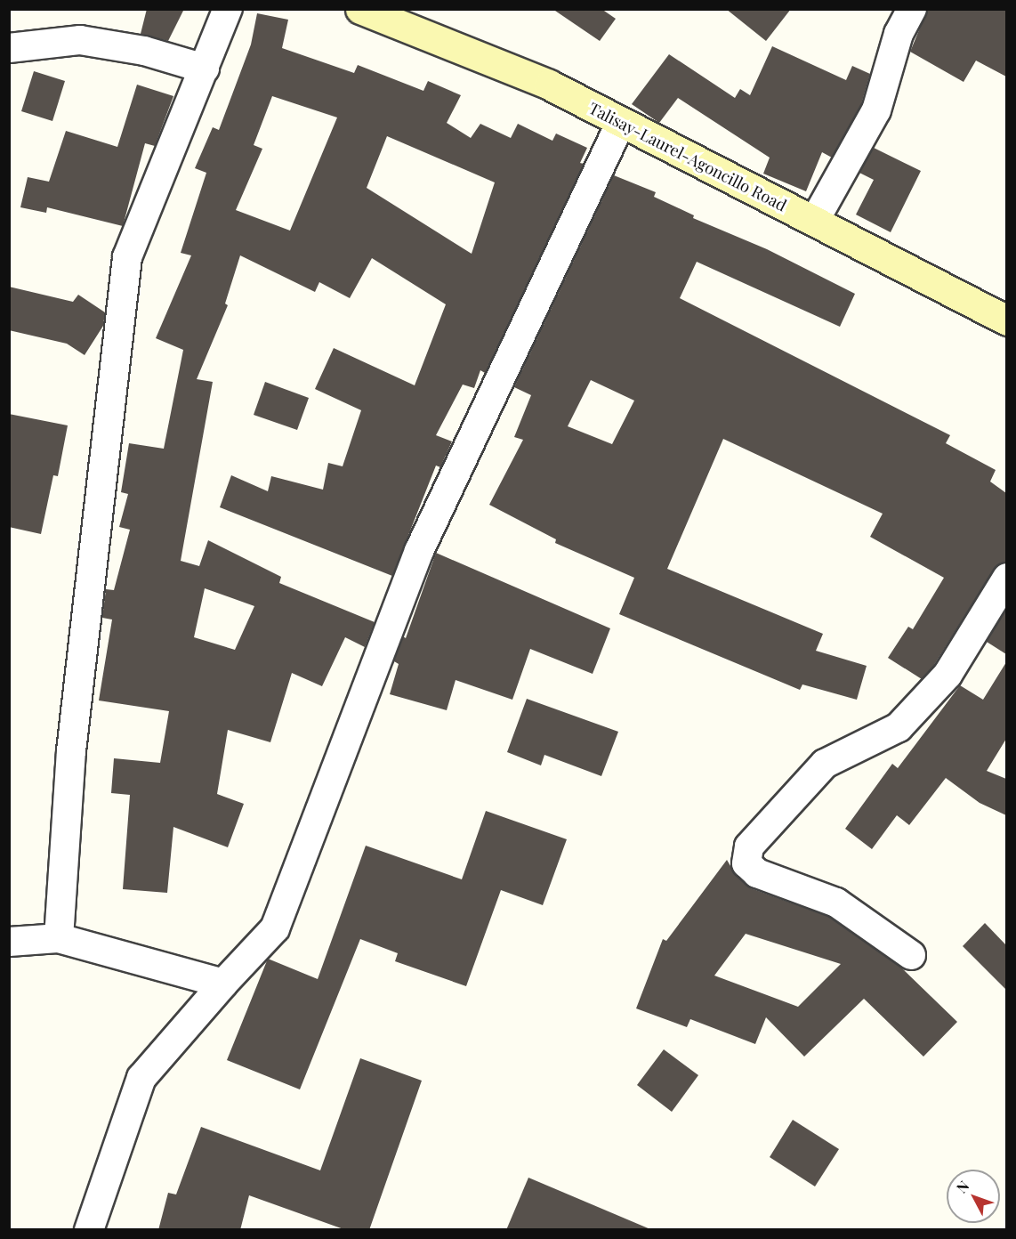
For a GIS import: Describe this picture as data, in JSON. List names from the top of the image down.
{
  "streets": {
    "main road": ["Talisay-Laurel-Agoncillo Road"]
  },
  "north": "top left"
}
